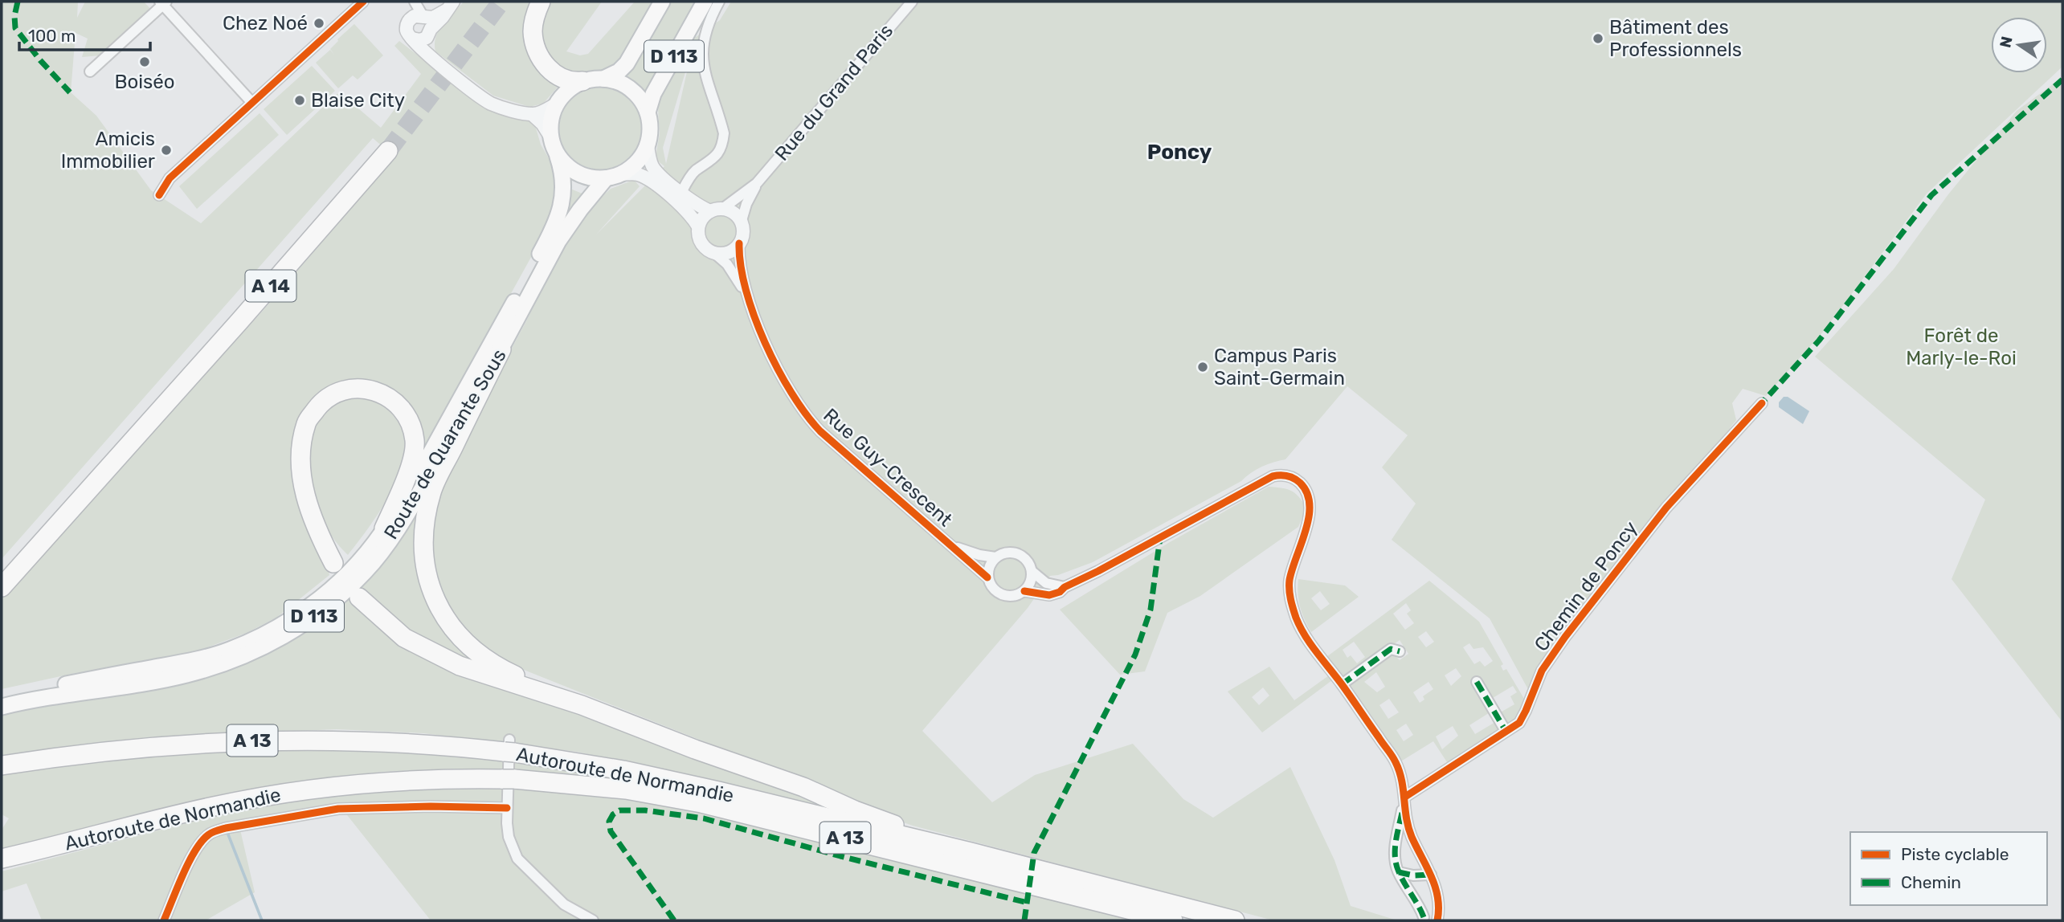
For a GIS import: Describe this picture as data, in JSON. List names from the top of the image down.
{
  "streets": {
    "highway": ["A 14", "A 13", "Autoroute de Normandie"],
    "main road": ["D 113", "Route de Quarante Sous"],
    "street": ["Rue du Grand Paris", "Rue Guy-Crescent", "Chemin de Poncy"]
  },
  "crossings": [
    ["D 113", "Route de Quarante Sous"],
    ["Rue du Grand Paris", "Rue Guy-Crescent"]
  ],
  "districts": ["Poncy"],
  "parks": ["Forêt de Marly-le-Roi"],
  "places": [
    "Chez Noé",
    "Bâtiment des Professionnels",
    "Boiséo",
    "Blaise City",
    "Amicis Immobilier",
    "Campus Paris Saint-Germain"
  ],
  "legend": ["Piste cyclable", "Chemin"],
  "scale_bar": "100 m",
  "north": "left"
}
